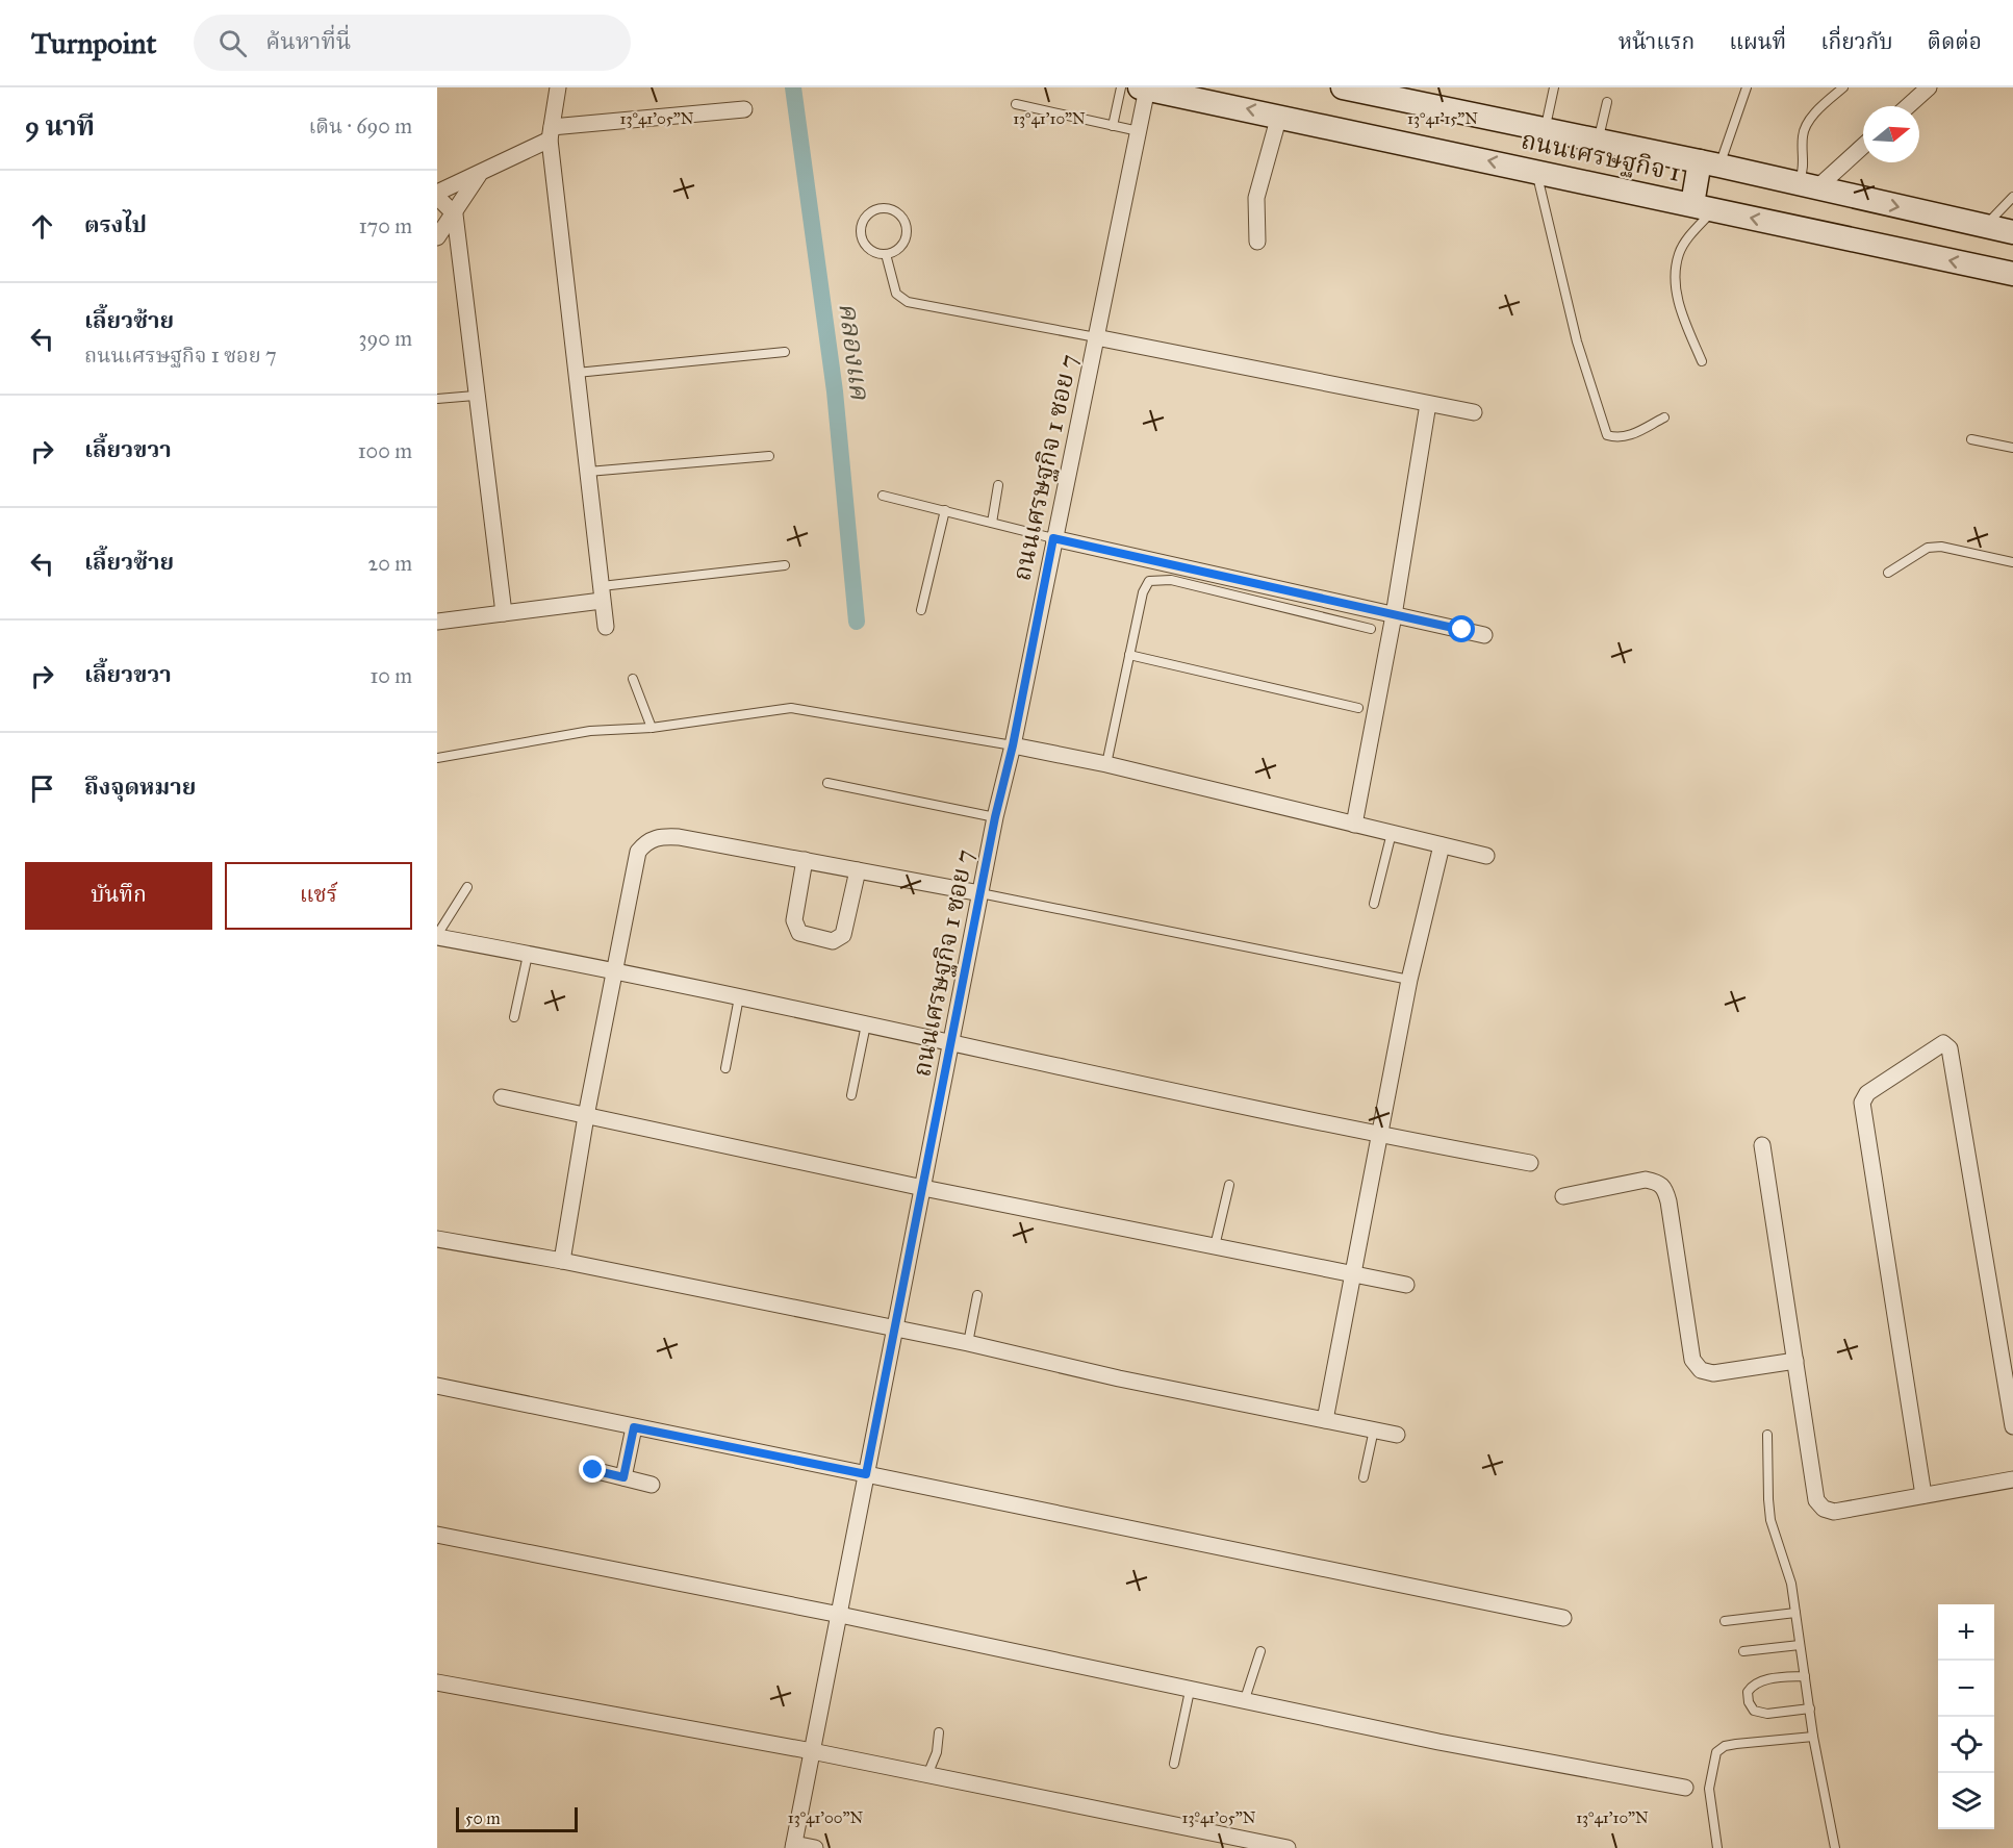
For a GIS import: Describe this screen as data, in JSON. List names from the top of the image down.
{
  "streets": {
    "main road": ["ถนนเศรษฐกิจ 1"],
    "street": ["ถนนเศรษฐกิจ 1 ซอย 7"]
  },
  "crossings": [
    ["ถนนเศรษฐกิจ 1", "ถนนเศรษฐกิจ 1 ซอย 7"]
  ],
  "water": ["คลองแค"],
  "scale_bar": "50 m",
  "north": "right",
  "page": {
    "header": "Turnpoint",
    "search": "ค้นหาที่นี่",
    "nav": [
      "หน้าแรก",
      "แผนที่",
      "เกี่ยวกับ",
      "ติดต่อ"
    ],
    "heading": ["9 นาที", "เดิน · 690 m"],
    "list": [
      ["ตรงไป", "170 m"],
      ["เลี้ยวซ้าย", "ถนนเศรษฐกิจ 1 ซอย 7", "390 m"],
      ["เลี้ยวขวา", "100 m"],
      ["เลี้ยวซ้าย", "20 m"],
      ["เลี้ยวขวา", "10 m"],
      "ถึงจุดหมาย"
    ],
    "buttons": ["บันทึก", "แชร์"],
    "map_buttons": ["+", "−"],
    "scale": "50 m"
  },
  "coordinates": [
    "13°41'05\"N",
    "13°41'10\"N",
    "13°41'15\"N",
    "13°41'00\"N"
  ]
}
